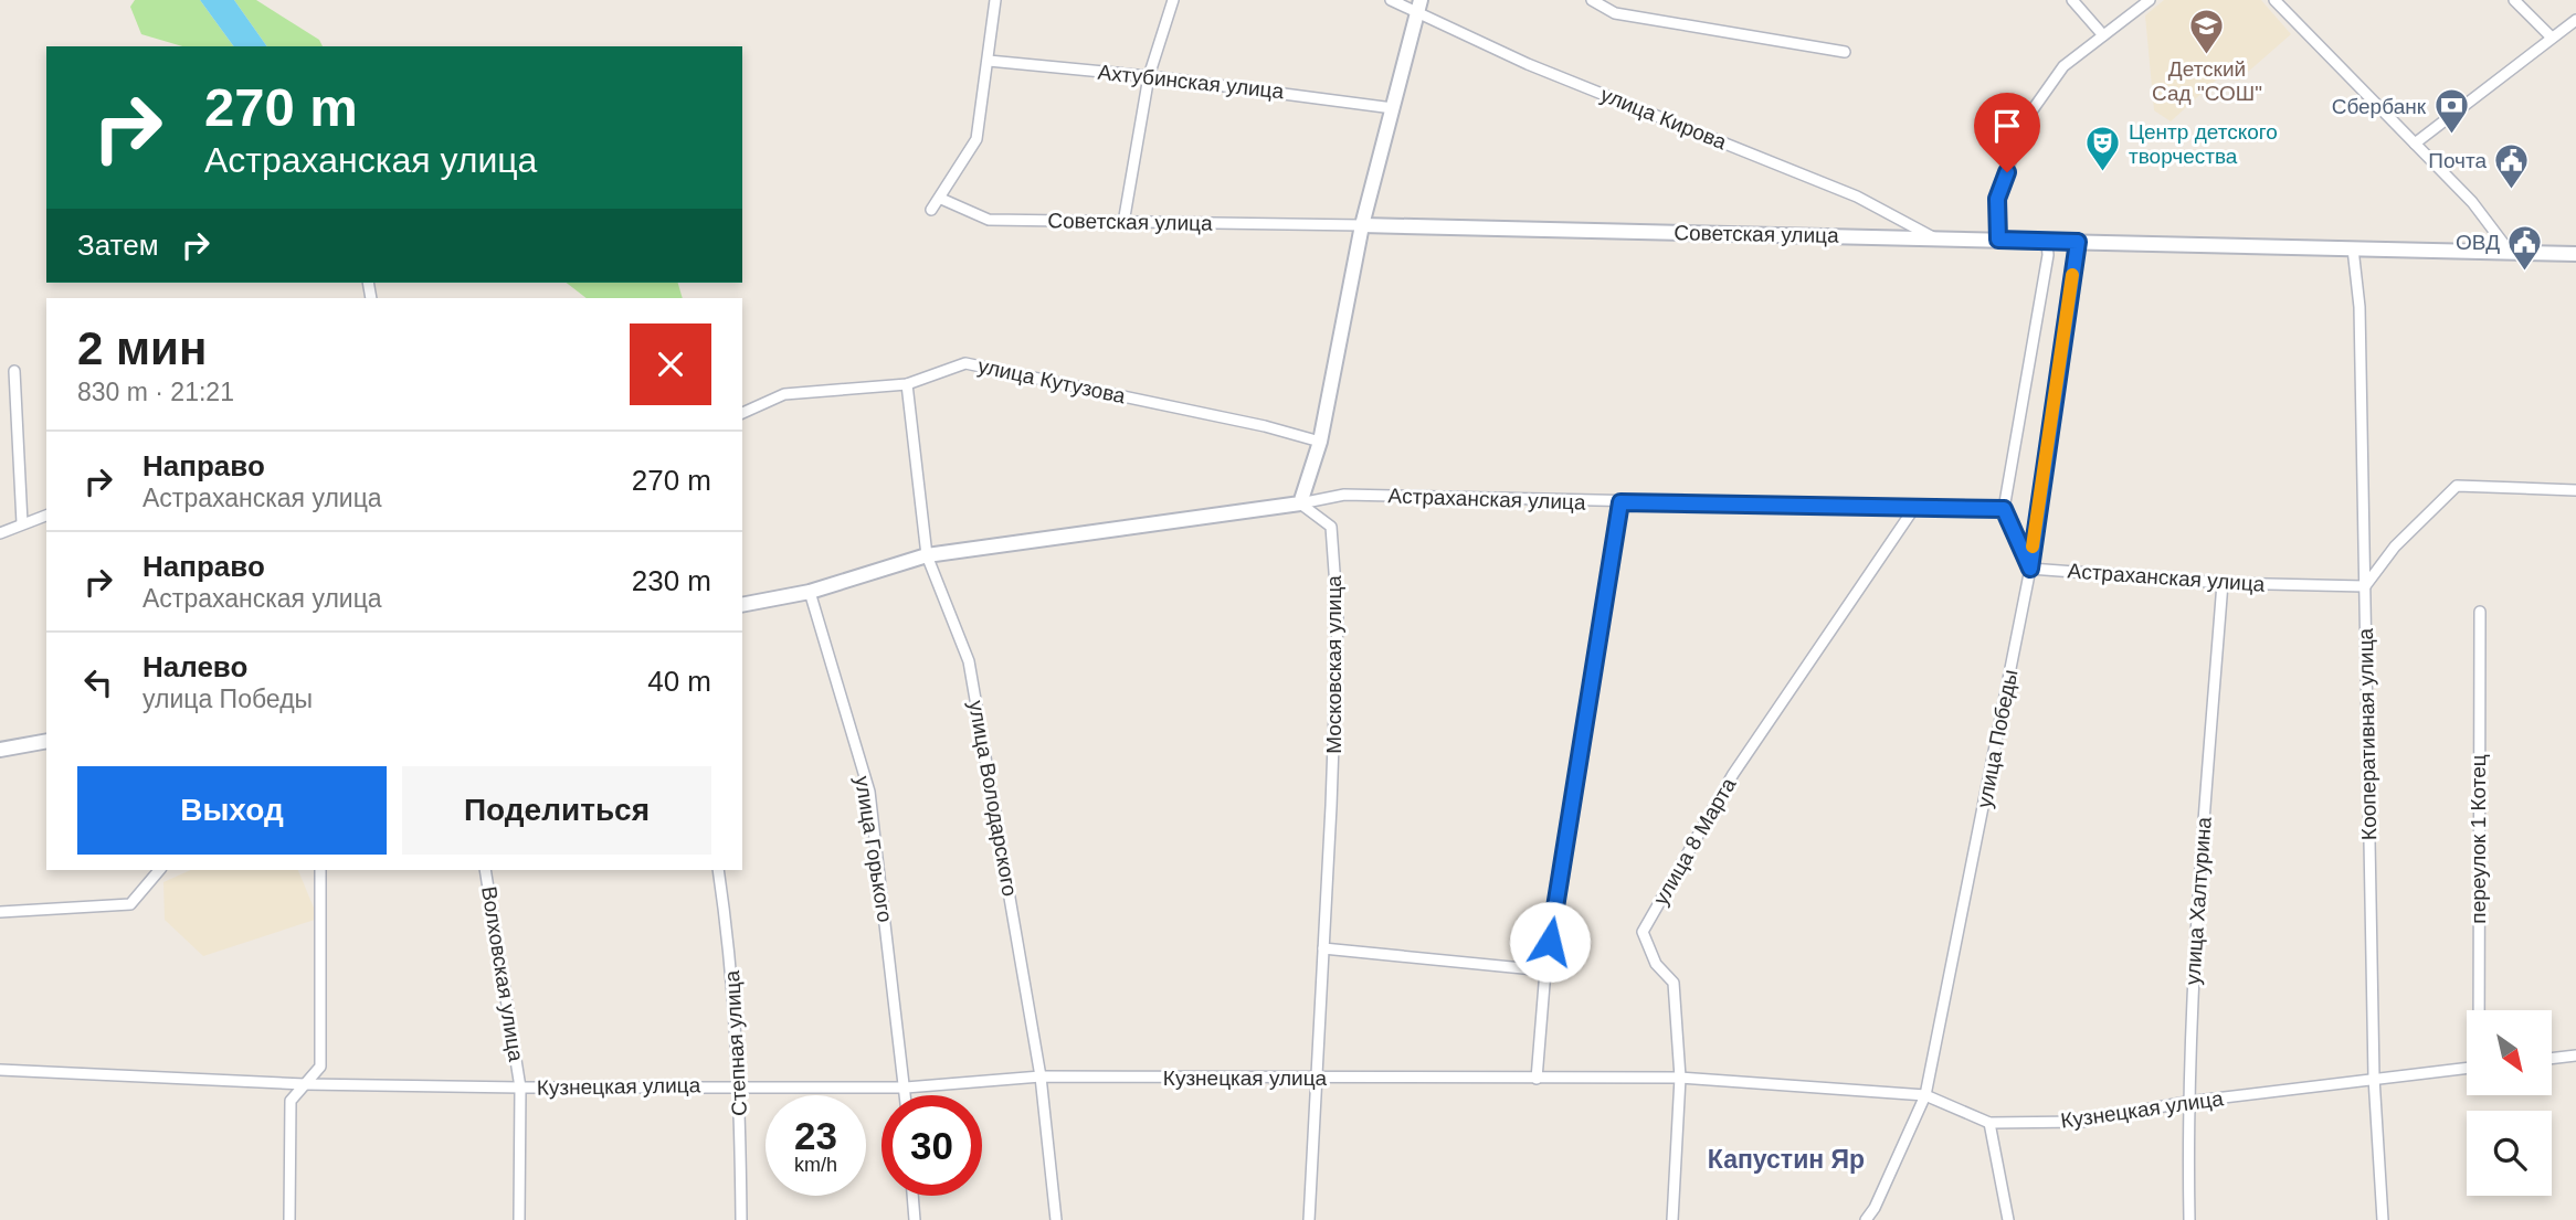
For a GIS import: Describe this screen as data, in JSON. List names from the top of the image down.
{
  "streets": {
    "street": [
      "Ахтубинская улица",
      "улица Кирова",
      "Советская улица",
      "улица Кутузова",
      "Астраханская улица",
      "Московская улица",
      "Кооперативная улица",
      "улица Победы",
      "улица Володарского",
      "переулок 1 Котец",
      "улица 8 Марта",
      "улица Горького",
      "улица Халтурина",
      "Волховская улица",
      "Степная улица",
      "Кузнецкая улица"
    ]
  },
  "crossings": [
    ["улица Кирова", "Советская улица"],
    ["Советская улица", "Кооперативная улица"],
    ["Советская улица", "улица Победы"],
    ["улица Кутузова", "улица Володарского"],
    ["Астраханская улица", "Московская улица"],
    ["Астраханская улица", "Кооперативная улица"],
    ["Астраханская улица", "улица Победы"],
    ["Астраханская улица", "улица Володарского"],
    ["Астраханская улица", "улица 8 Марта"],
    ["Астраханская улица", "улица Горького"],
    ["Астраханская улица", "улица Халтурина"],
    ["Московская улица", "Кузнецкая улица"],
    ["Кооперативная улица", "Кузнецкая улица"],
    ["улица Победы", "Кузнецкая улица"],
    ["улица Володарского", "Кузнецкая улица"],
    ["улица 8 Марта", "Кузнецкая улица"],
    ["улица Горького", "Кузнецкая улица"],
    ["улица Халтурина", "Кузнецкая улица"],
    ["Волховская улица", "Кузнецкая улица"],
    ["Степная улица", "Кузнецкая улица"]
  ],
  "districts": ["Капустин Яр"],
  "places": {
    "school or university": ["Детский Сад \"СОШ\""],
    "bank": ["Сбербанк"],
    "theatre": ["Центр детского творчества"],
    "public building": ["Почта", "ОВД"]
  },
  "north": "bottom right",
  "page": {
    "turn": ["270 m", "Астраханская улица"],
    "then": "Затем",
    "heading": ["2 мин", "830 m · 21:21"],
    "list": [
      {
        "name": "Направо",
        "note": "Астраханская улица",
        "value": "270 m"
      },
      {
        "name": "Направо",
        "note": "Астраханская улица",
        "value": "230 m"
      },
      {
        "name": "Налево",
        "note": "улица Победы",
        "value": "40 m"
      }
    ],
    "buttons": ["Выход", "Поделиться"],
    "speed": "23 km/h",
    "limit": "30"
  }
}
